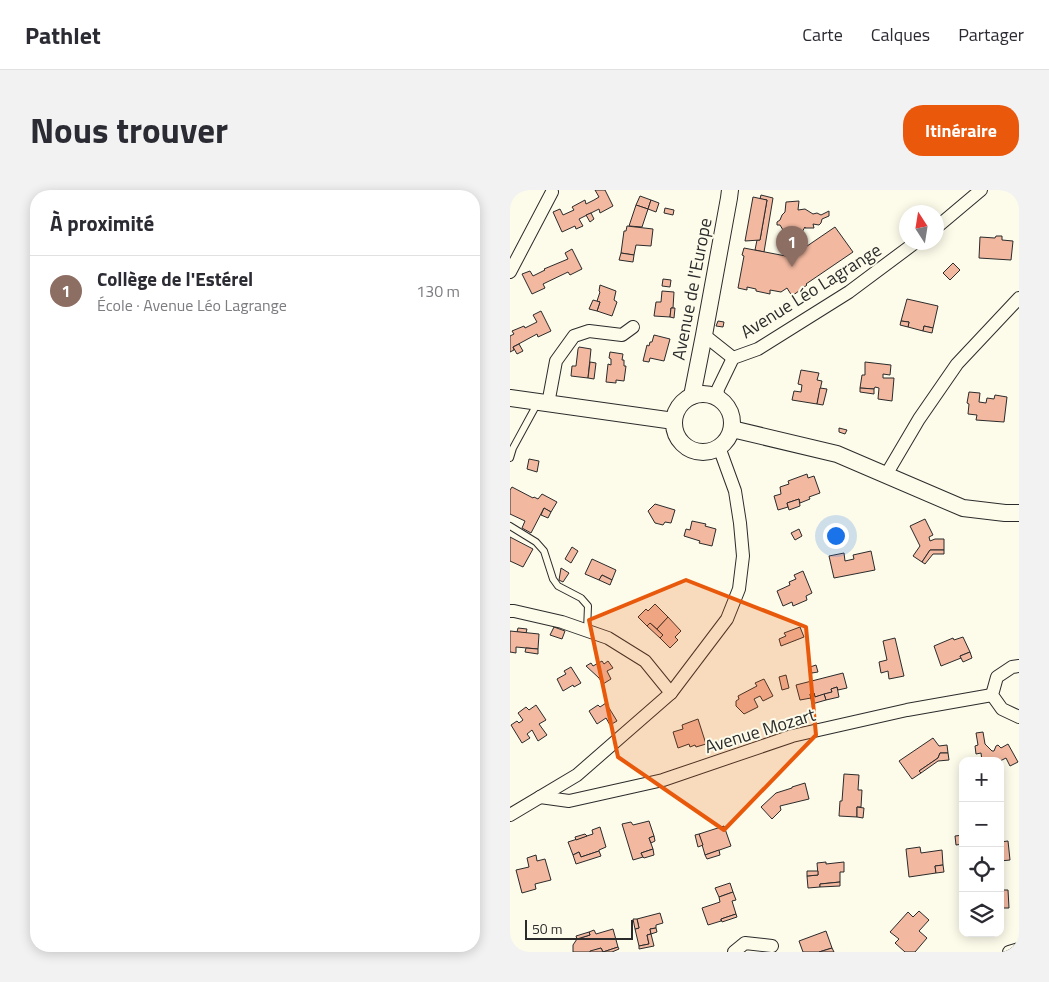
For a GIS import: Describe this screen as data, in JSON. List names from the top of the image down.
{
  "streets": {
    "street": ["Avenue de l'Europe", "Avenue Léo Lagrange", "Avenue Mozart"]
  },
  "crossings": [
    ["Avenue de l'Europe", "Avenue Léo Lagrange"]
  ],
  "scale_bar": "50 m",
  "north": "top",
  "page": {
    "header": "Pathlet",
    "nav": ["Carte", "Calques", "Partager"],
    "title": "Nous trouver",
    "buttons": "Itinéraire",
    "heading": "À proximité",
    "pins": "1",
    "list": [
      {
        "mark": "1",
        "name": "Collège de l'Estérel",
        "note": "École · Avenue Léo Lagrange",
        "value": "130 m"
      }
    ],
    "map_buttons": ["+", "−"],
    "scale": "50 m"
  }
}
